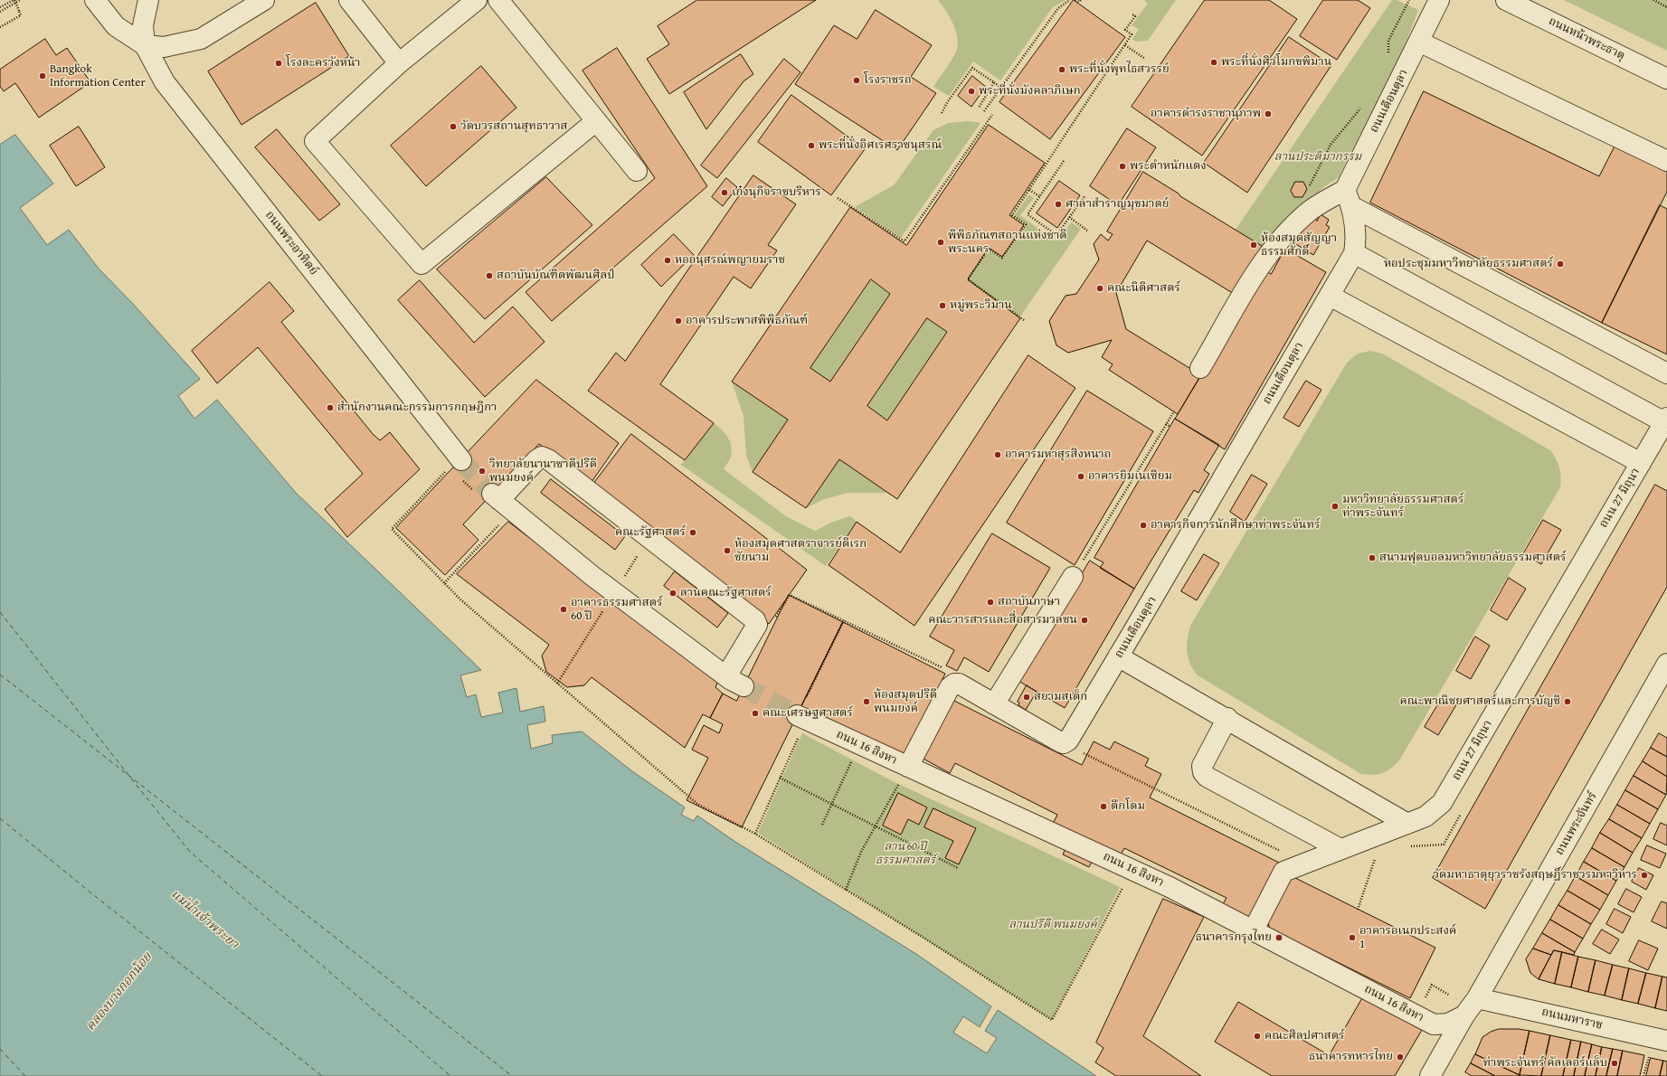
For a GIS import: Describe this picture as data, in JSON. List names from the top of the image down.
{
  "streets": {
    "street": [
      "ถนนหน้าพระธาตุ",
      "ถนนเดือนตุลา",
      "ถนนพระอาทิตย์",
      "ถนน 27 มิถุนา",
      "ถนน 16 สิงหา",
      "ถนนพระจันทร์",
      "ถนนมหาราช"
    ]
  },
  "crossings": [
    ["ถนน 27 มิถุนา", "ถนน 16 สิงหา"],
    ["ถนน 16 สิงหา", "ถนนพระจันทร์"],
    ["ถนนพระจันทร์", "ถนนมหาราช"]
  ],
  "water": ["แม่น้ำเจ้าพระยา", "คลองบางกอกน้อย"],
  "parks": ["ลานประติมากรรม", "ลาน 60 ปี ธรรมศาสตร์", "ลานปรีดี พนมยงค์"],
  "places": [
    "พระที่นั่งศิวโมกขพิมาน",
    "โรงละครวังหน้า",
    "พระที่นั่งพุทไธสวรรย์",
    "Bangkok Information Center",
    "โรงราชรถ",
    "พระที่นั่งมังคลาภิเษก",
    "อาคารดำรงราชานุภาพ",
    "วัดบวรสถานสุทธาวาส",
    "พระที่นั่งอิศเรศราชนุสรณ์",
    "พระตำหนักแดง",
    "เก๋งนุกิจราชบริหาร",
    "ศาลาสำราญมุขมาตย์",
    "พิพิธภัณฑสถานแห่งชาติ พระนคร",
    "ห้องสมุดสัญญา ธรรมศักดิ์",
    "หออนุสรณ์พญายมราช",
    "หอประชุมมหาวิทยาลัยธรรมศาสตร์",
    "สถาบันบัณฑิตพัฒนศิลป์",
    "คณะนิติศาสตร์",
    "หมู่พระวิมาน",
    "อาคารประพาสพิพิธภัณฑ์",
    "สำนักงานคณะกรรมการกฤษฎีกา",
    "อาคารมหาสุรสิงหนาถ",
    "วิทยาลัยนานาชาติปรีดี พนมยงค์",
    "อาคารยิมเนเซียม",
    "มหาวิทยาลัยธรรมศาสตร์ ท่าพระจันทร์",
    "อาคารกิจการนักศึกษาท่าพระจันทร์",
    "คณะรัฐศาสตร์",
    "ห้องสมุดศาสตราจารย์ดิเรก ชัยนาม",
    "สนามฟุตบอลมหาวิทยาลัยธรรมศาสตร์",
    "ลานคณะรัฐศาสตร์",
    "สถาบันภาษา",
    "อาคารธรรมศาสตร์ 60 ปี",
    "คณะวารสารและสื่อสารมวลชน",
    "สยามสเต็ก",
    "ห้องสมุดปรีดี พนมยงค์",
    "คณะพาณิชยศาสตร์และการบัญชี",
    "คณะเศรษฐศาสตร์",
    "ตึกโดม",
    "วัดมหาธาตุยุวราชรังสฤษฎิ์ราชวรมหาวิหาร",
    "ธนาคารกรุงไทย",
    "อาคารอเนกประสงค์ 1",
    "คณะศิลปศาสตร์",
    "ธนาคารทหารไทย",
    "ท่าพระจันทร์ คัลเลอร์แล็บ"
  ]
}
